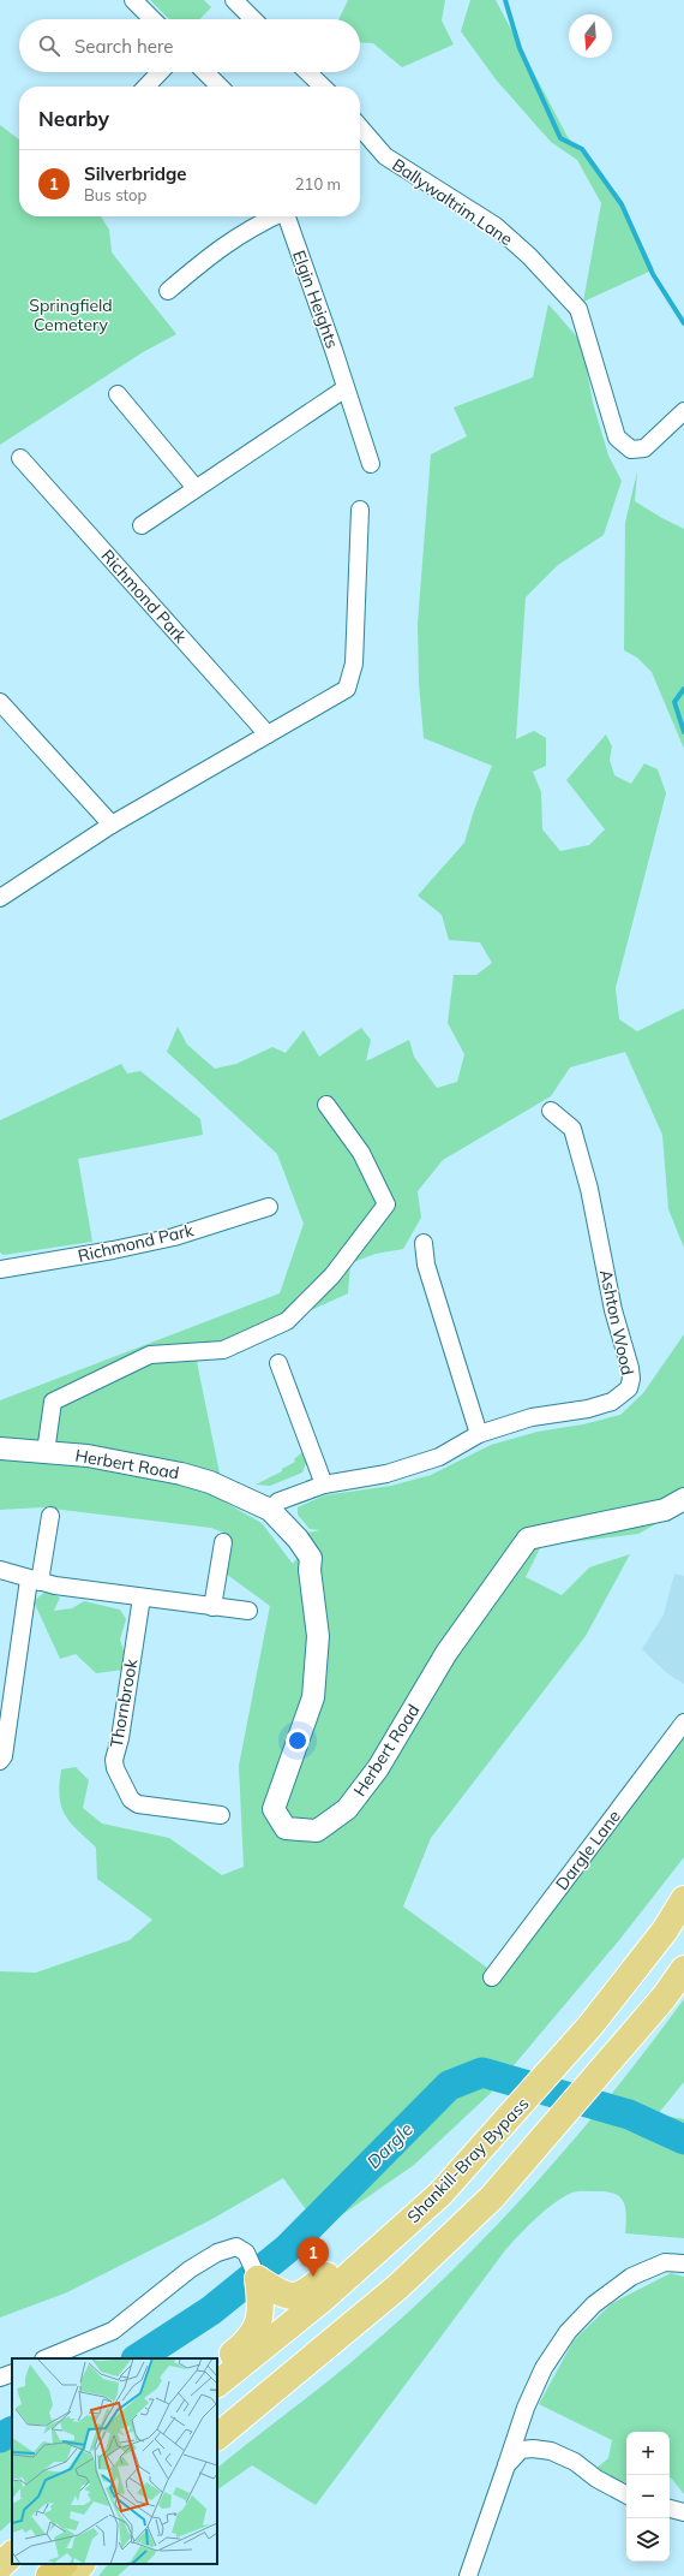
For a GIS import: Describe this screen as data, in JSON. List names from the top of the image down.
{
  "streets": {
    "highway": ["Shankill-Bray Bypass"],
    "street": [
      "Ballywaltrim Lane",
      "Elgin Heights",
      "Richmond Park",
      "Ashton Wood",
      "Herbert Road",
      "Thornbrook",
      "Dargle Lane"
    ]
  },
  "crossings": [
    ["Ashton Wood", "Herbert Road"]
  ],
  "water": ["Dargle"],
  "parks": ["Springfield Cemetery"],
  "north": "bottom",
  "page": {
    "search": "Search here",
    "heading": "Nearby",
    "list": [
      {
        "mark": "1",
        "name": "Silverbridge",
        "note": "Bus stop",
        "value": "210 m"
      }
    ],
    "pins": "1",
    "map_buttons": ["+", "−"]
  }
}
